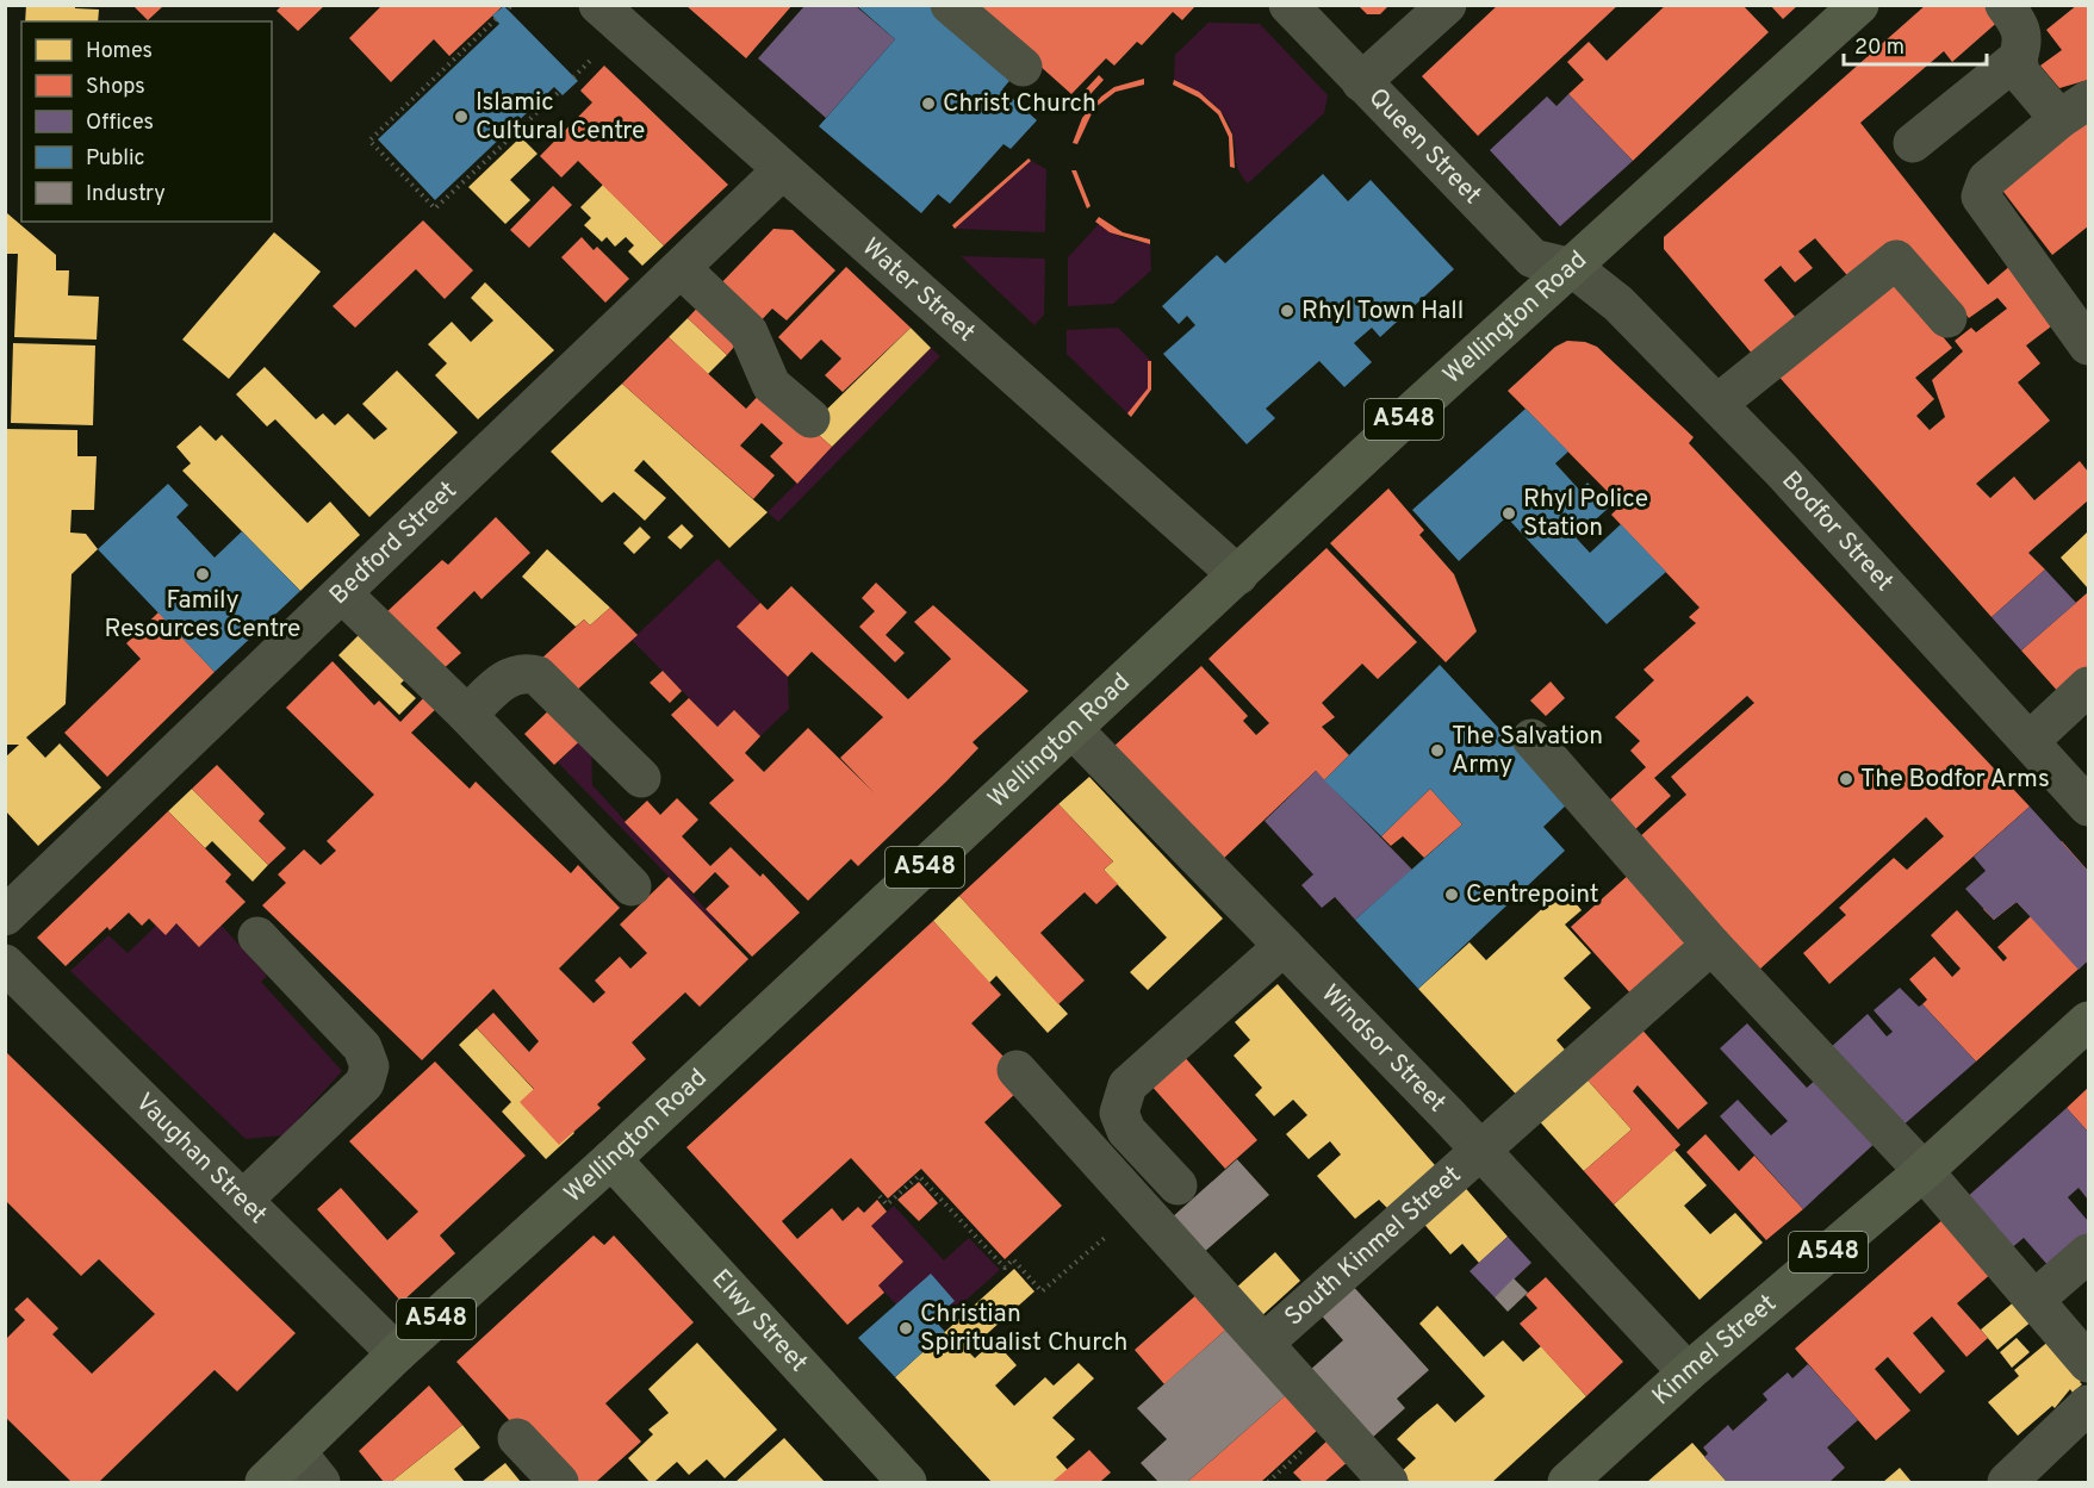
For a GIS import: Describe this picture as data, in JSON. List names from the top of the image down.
{
  "streets": {
    "main road": [
      "Wellington Road",
      "A548",
      "Elwy Street",
      "Kinmel Street"
    ],
    "street": [
      "Queen Street",
      "Water Street",
      "Bodfor Street",
      "Bedford Street",
      "Windsor Street",
      "Vaughan Street",
      "South Kinmel Street"
    ]
  },
  "crossings": [
    ["Queen Street", "Wellington Road"],
    ["Queen Street", "Bodfor Street"],
    ["Water Street", "Wellington Road"],
    ["Water Street", "Bedford Street"],
    ["Wellington Road", "Bodfor Street"],
    ["Wellington Road", "Windsor Street"],
    ["Wellington Road", "Vaughan Street"],
    ["Wellington Road", "Elwy Street"],
    ["Windsor Street", "South Kinmel Street"],
    ["Windsor Street", "Kinmel Street"]
  ],
  "places": [
    "Christ Church",
    "Islamic Cultural Centre",
    "Rhyl Town Hall",
    "Rhyl Police Station",
    "Family Resources Centre",
    "The Salvation Army",
    "The Bodfor Arms",
    "Centrepoint",
    "Christian Spiritualist Church"
  ],
  "legend": [
    "Homes",
    "Shops",
    "Offices",
    "Public",
    "Industry"
  ],
  "scale_bar": "20 m"
}
